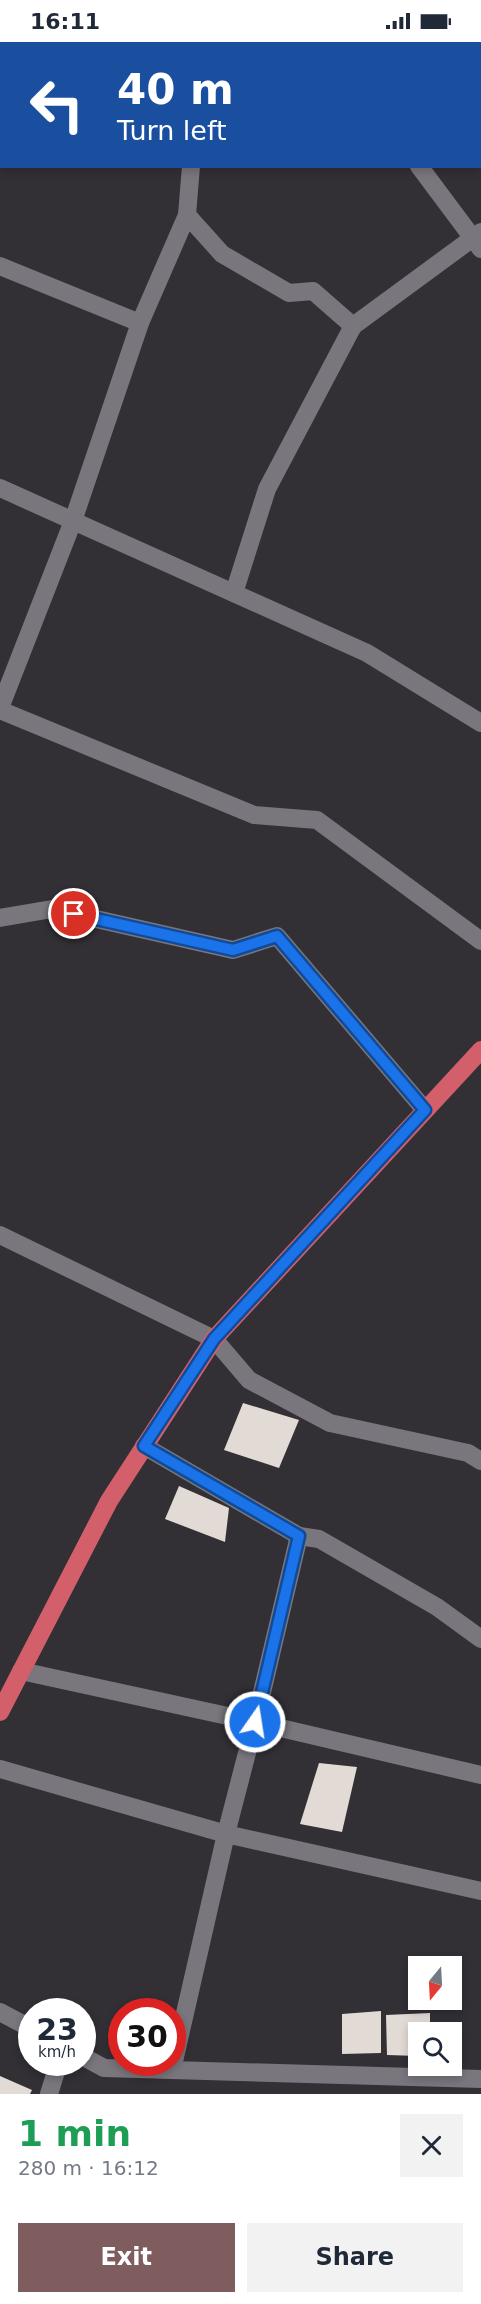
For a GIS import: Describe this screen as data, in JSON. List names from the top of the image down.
{
  "north": "bottom",
  "page": {
    "status": "16:11",
    "turn": ["40 m", "Turn left"],
    "speed": "23 km/h",
    "limit": "30",
    "heading": ["1 min", "280 m · 16:12"],
    "buttons": ["Exit", "Share"]
  }
}
